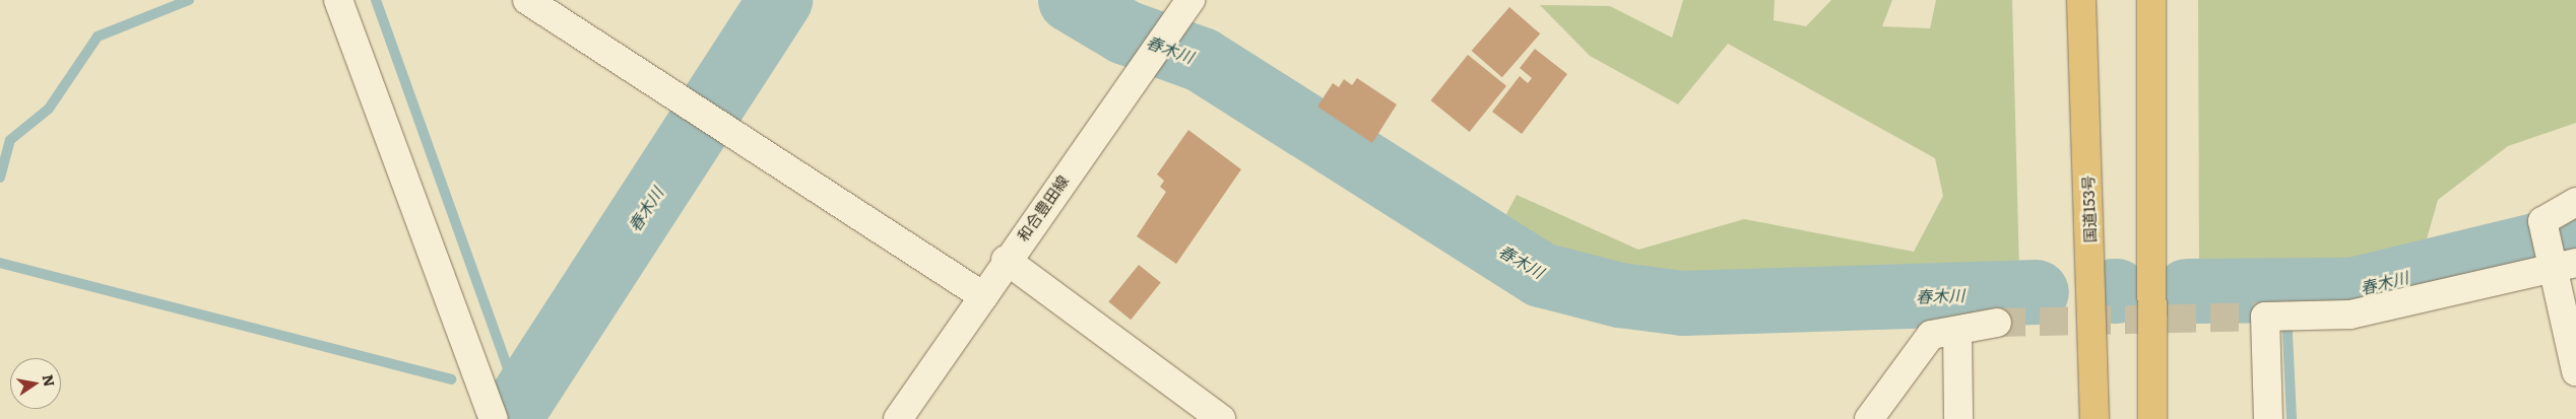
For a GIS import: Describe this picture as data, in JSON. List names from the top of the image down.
{
  "streets": {
    "highway": ["国道153号"],
    "street": ["和合豊田線"]
  },
  "water": ["春木川"],
  "north": "right"
}
